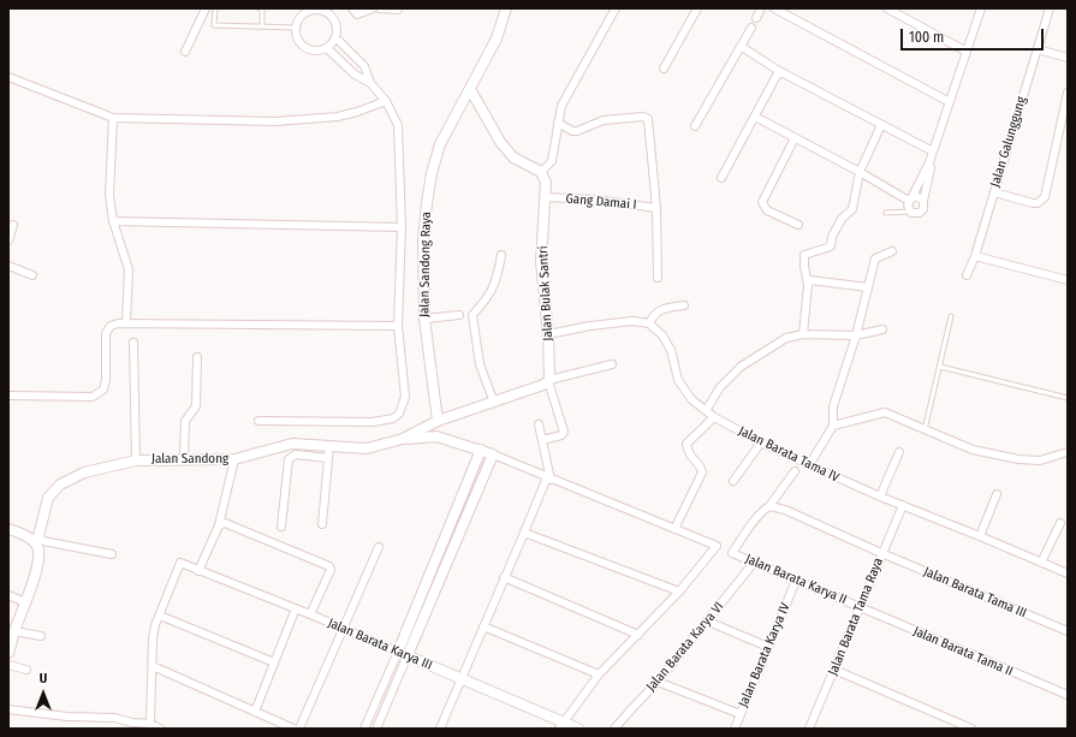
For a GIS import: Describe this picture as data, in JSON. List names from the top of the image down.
{
  "streets": {
    "street": [
      "Jalan Galunggung",
      "Gang Damai I",
      "Jalan Sandong Raya",
      "Jalan Bulak Santri",
      "Jalan Barata Tama IV",
      "Jalan Sandong",
      "Jalan Barata Karya II",
      "Jalan Barata Tama III",
      "Jalan Barata Tama Raya",
      "Jalan Barata Karya III",
      "Jalan Barata Karya VI",
      "Jalan Barata Tama II",
      "Jalan Barata Karya IV"
    ]
  },
  "crossings": [
    ["Gang Damai I", "Jalan Bulak Santri"],
    ["Jalan Sandong Raya", "Jalan Sandong"],
    ["Jalan Barata Tama IV", "Jalan Barata Tama Raya"],
    ["Jalan Barata Karya II", "Jalan Barata Tama III"],
    ["Jalan Barata Karya II", "Jalan Barata Tama Raya"],
    ["Jalan Barata Karya II", "Jalan Barata Karya VI"],
    ["Jalan Barata Karya II", "Jalan Barata Tama II"],
    ["Jalan Barata Karya II", "Jalan Barata Karya IV"],
    ["Jalan Barata Tama III", "Jalan Barata Tama Raya"],
    ["Jalan Barata Tama Raya", "Jalan Barata Tama II"]
  ],
  "scale_bar": "100 m",
  "north": "top"
}
